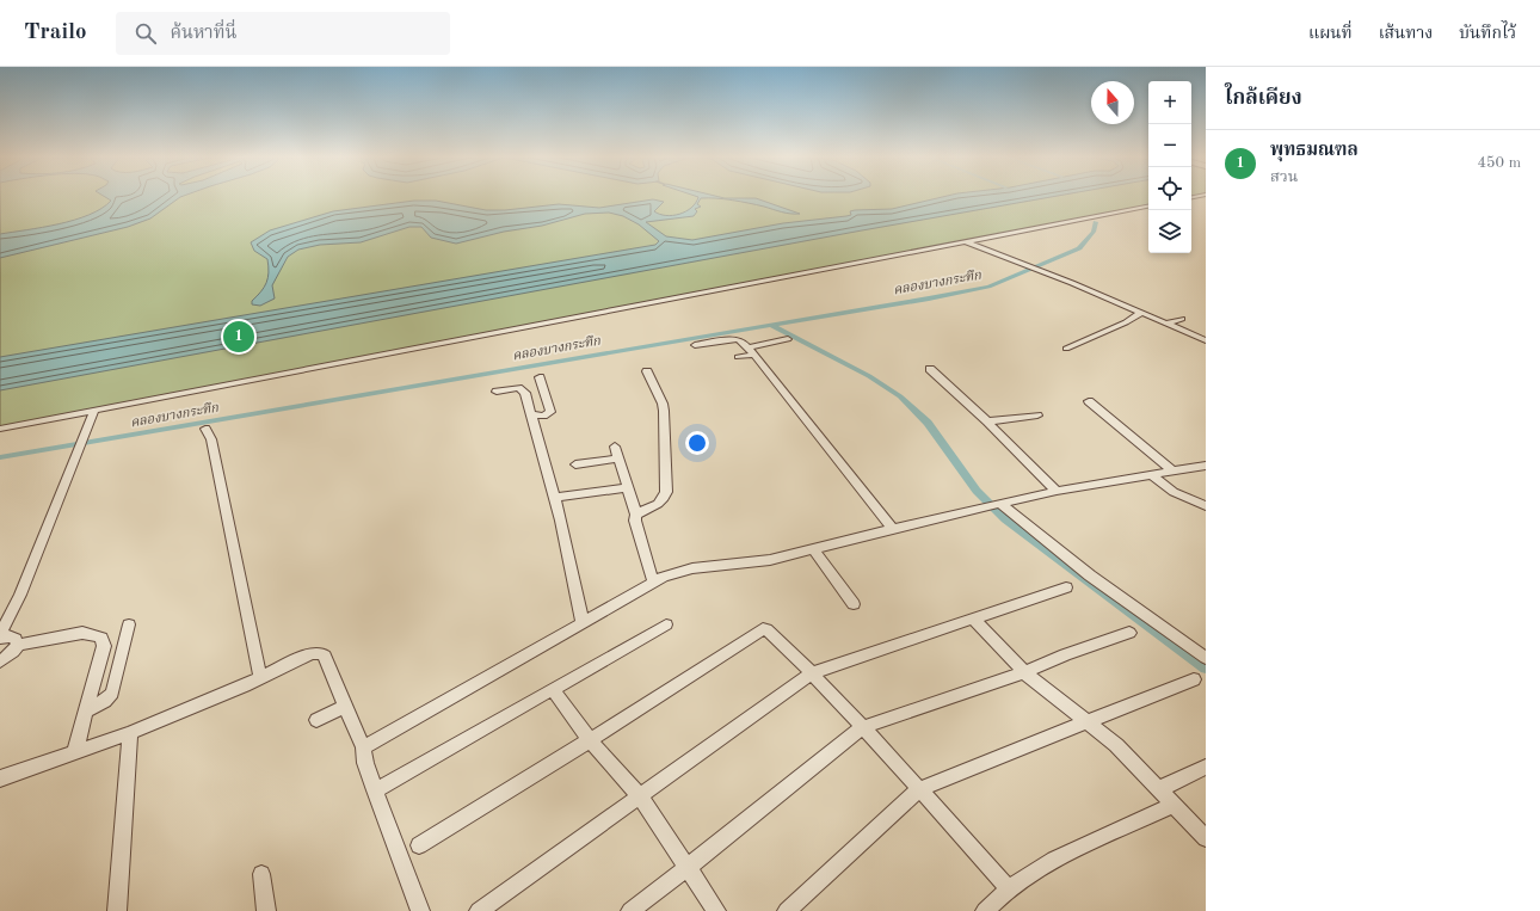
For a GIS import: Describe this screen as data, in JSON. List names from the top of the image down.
{
  "water": ["คลองบางกระทึก"],
  "north": "top",
  "page": {
    "header": "Trailo",
    "search": "ค้นหาที่นี่",
    "nav": ["แผนที่", "เส้นทาง", "บันทึกไว้"],
    "heading": "ใกล้เคียง",
    "map_buttons": ["+", "−"],
    "list": [
      {
        "mark": "1",
        "name": "พุทธมณฑล",
        "note": "สวน",
        "value": "450 m"
      }
    ],
    "pins": "1"
  }
}
